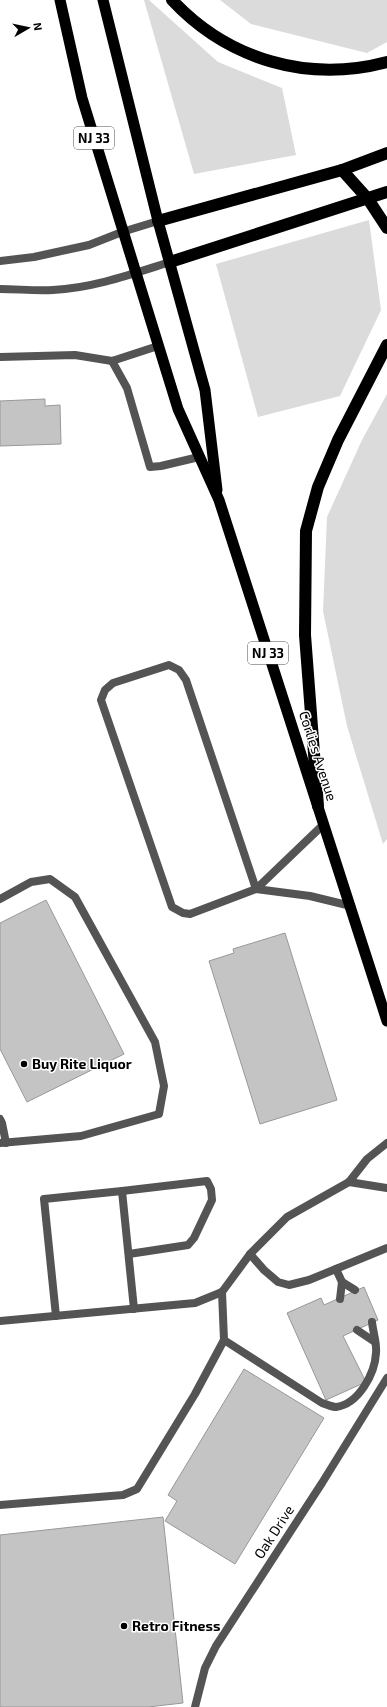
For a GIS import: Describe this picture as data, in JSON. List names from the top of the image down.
{
  "streets": {
    "highway": ["NJ 33", "Corlies Avenue"],
    "street": ["Oak Drive"]
  },
  "crossings": [
    ["NJ 33", "Corlies Avenue"]
  ],
  "places": ["Buy Rite Liquor", "Retro Fitness"],
  "north": "right"
}
